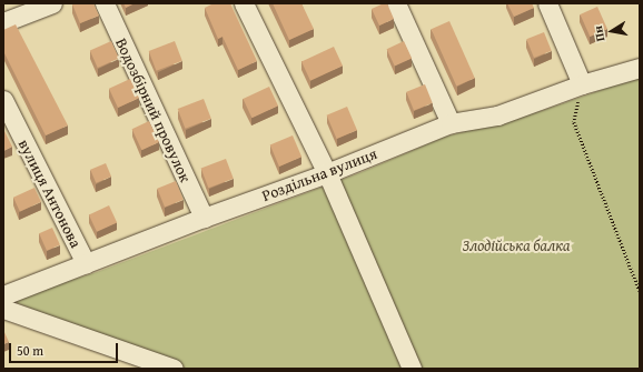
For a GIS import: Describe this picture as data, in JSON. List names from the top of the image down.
{
  "streets": {
    "street": ["Водозбірний провулок", "Роздільна вулиця", "вулиця Антонова"]
  },
  "crossings": [
    ["Водозбірний провулок", "Роздільна вулиця"],
    ["Роздільна вулиця", "вулиця Антонова"]
  ],
  "parks": ["Злодійська балка"],
  "scale_bar": "50 m",
  "north": "left"
}
